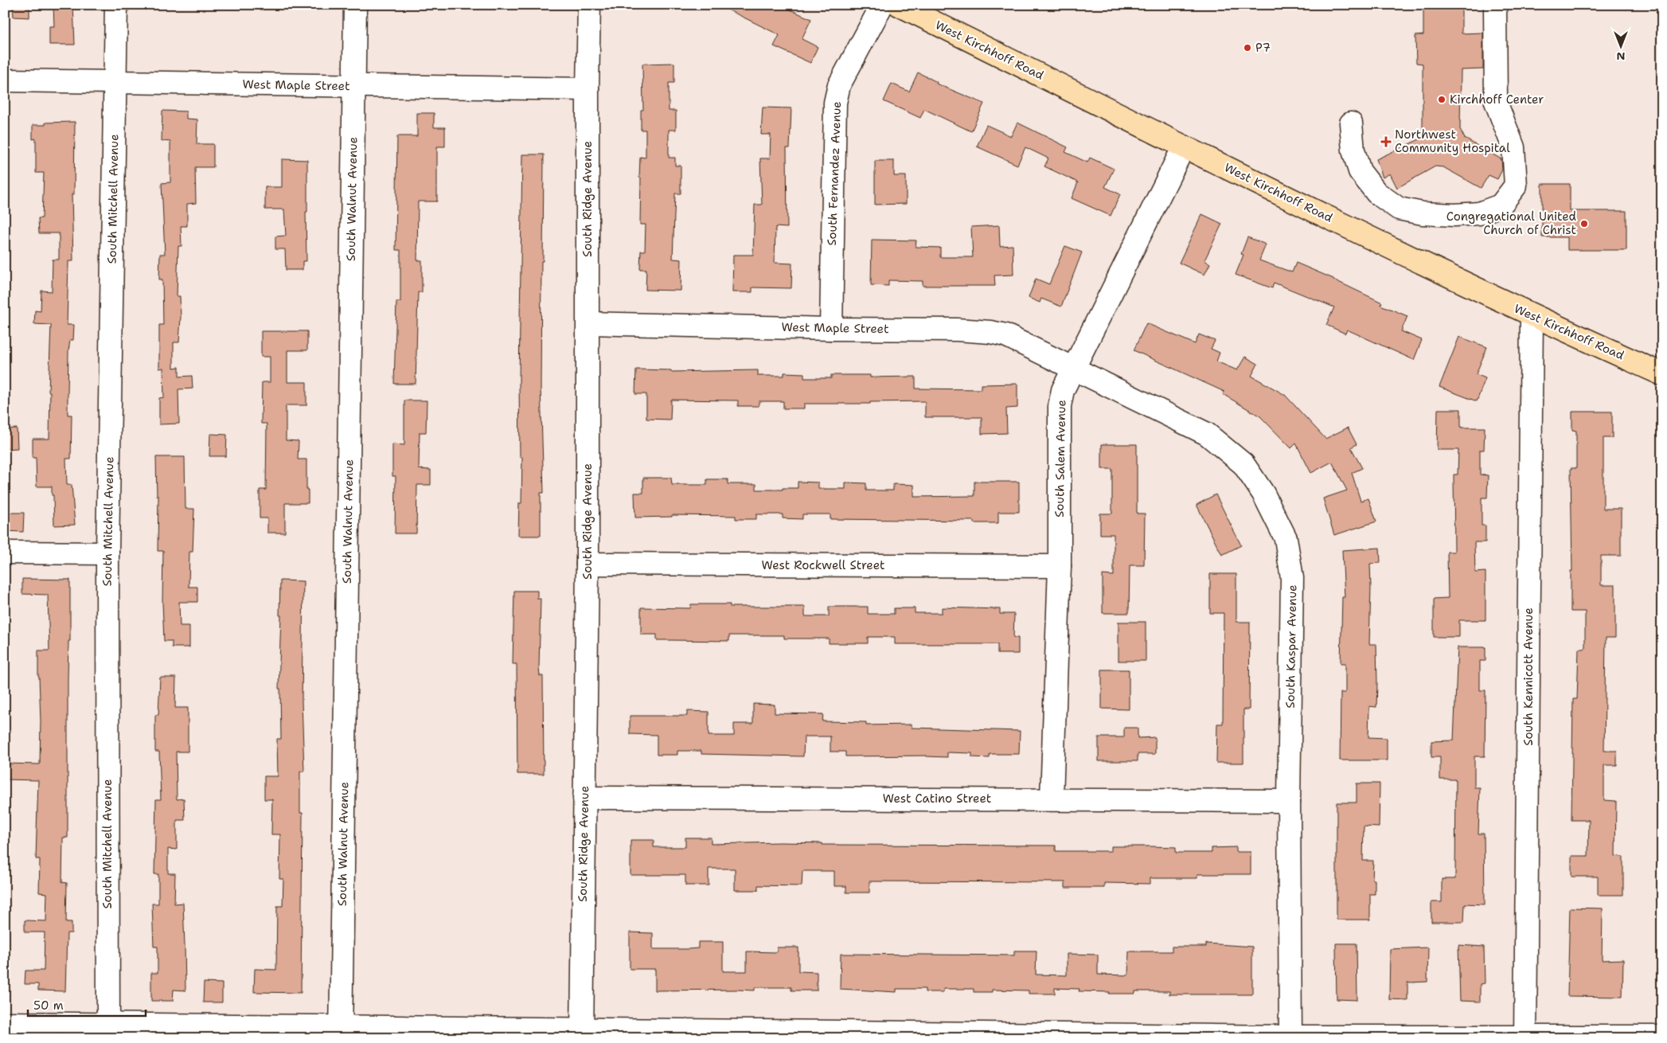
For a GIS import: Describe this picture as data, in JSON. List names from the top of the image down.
{
  "streets": {
    "main road": ["West Kirchhoff Road"],
    "street": [
      "West Maple Street",
      "South Fernandez Avenue",
      "South Mitchell Avenue",
      "South Walnut Avenue",
      "South Ridge Avenue",
      "South Salem Avenue",
      "West Rockwell Street",
      "South Kaspar Avenue",
      "South Kennicott Avenue",
      "West Catino Street"
    ]
  },
  "crossings": [
    ["West Kirchhoff Road", "South Salem Avenue"],
    ["West Kirchhoff Road", "South Kennicott Avenue"],
    ["West Maple Street", "South Fernandez Avenue"],
    ["West Maple Street", "South Mitchell Avenue"],
    ["West Maple Street", "South Walnut Avenue"],
    ["West Maple Street", "South Ridge Avenue"],
    ["West Maple Street", "South Salem Avenue"],
    ["West Maple Street", "South Kaspar Avenue"],
    ["South Ridge Avenue", "West Rockwell Street"],
    ["South Ridge Avenue", "West Catino Street"],
    ["South Salem Avenue", "West Rockwell Street"],
    ["South Salem Avenue", "South Kaspar Avenue"],
    ["South Salem Avenue", "West Catino Street"],
    ["South Kaspar Avenue", "West Catino Street"]
  ],
  "places": {
    "other": ["P7", "Kirchhoff Center", "Congregational United Church of Christ"],
    "health": ["Northwest Community Hospital"]
  },
  "scale_bar": "50 m",
  "north": "bottom"
}
